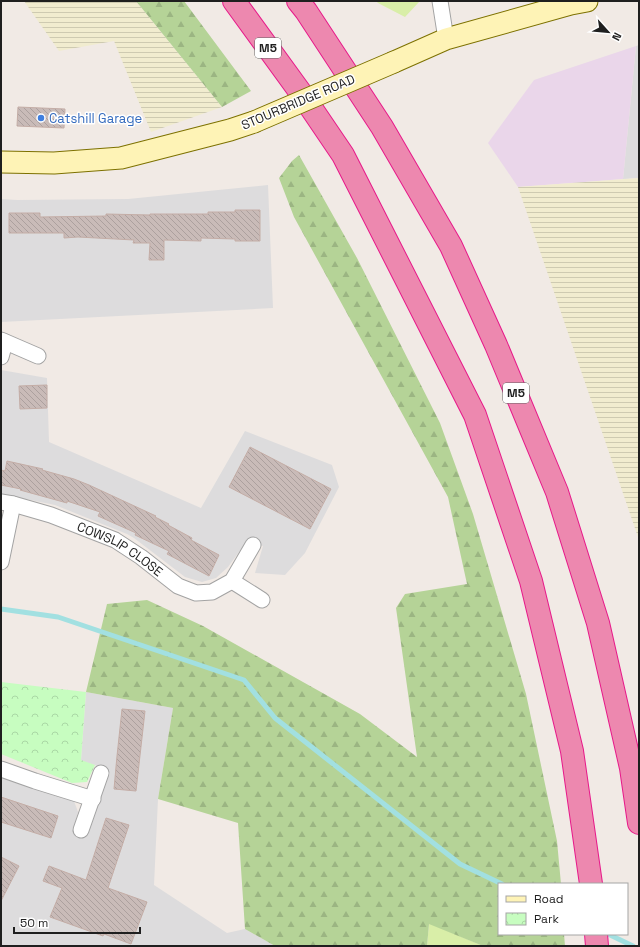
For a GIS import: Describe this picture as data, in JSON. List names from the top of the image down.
{
  "streets": {
    "highway": ["M5"],
    "main road": ["STOURBRIDGE ROAD"],
    "street": ["COWSLIP CLOSE"]
  },
  "places": ["Catshill Garage"],
  "legend": ["Road", "Park"],
  "scale_bar": "50 m",
  "north": "bottom right"
}
